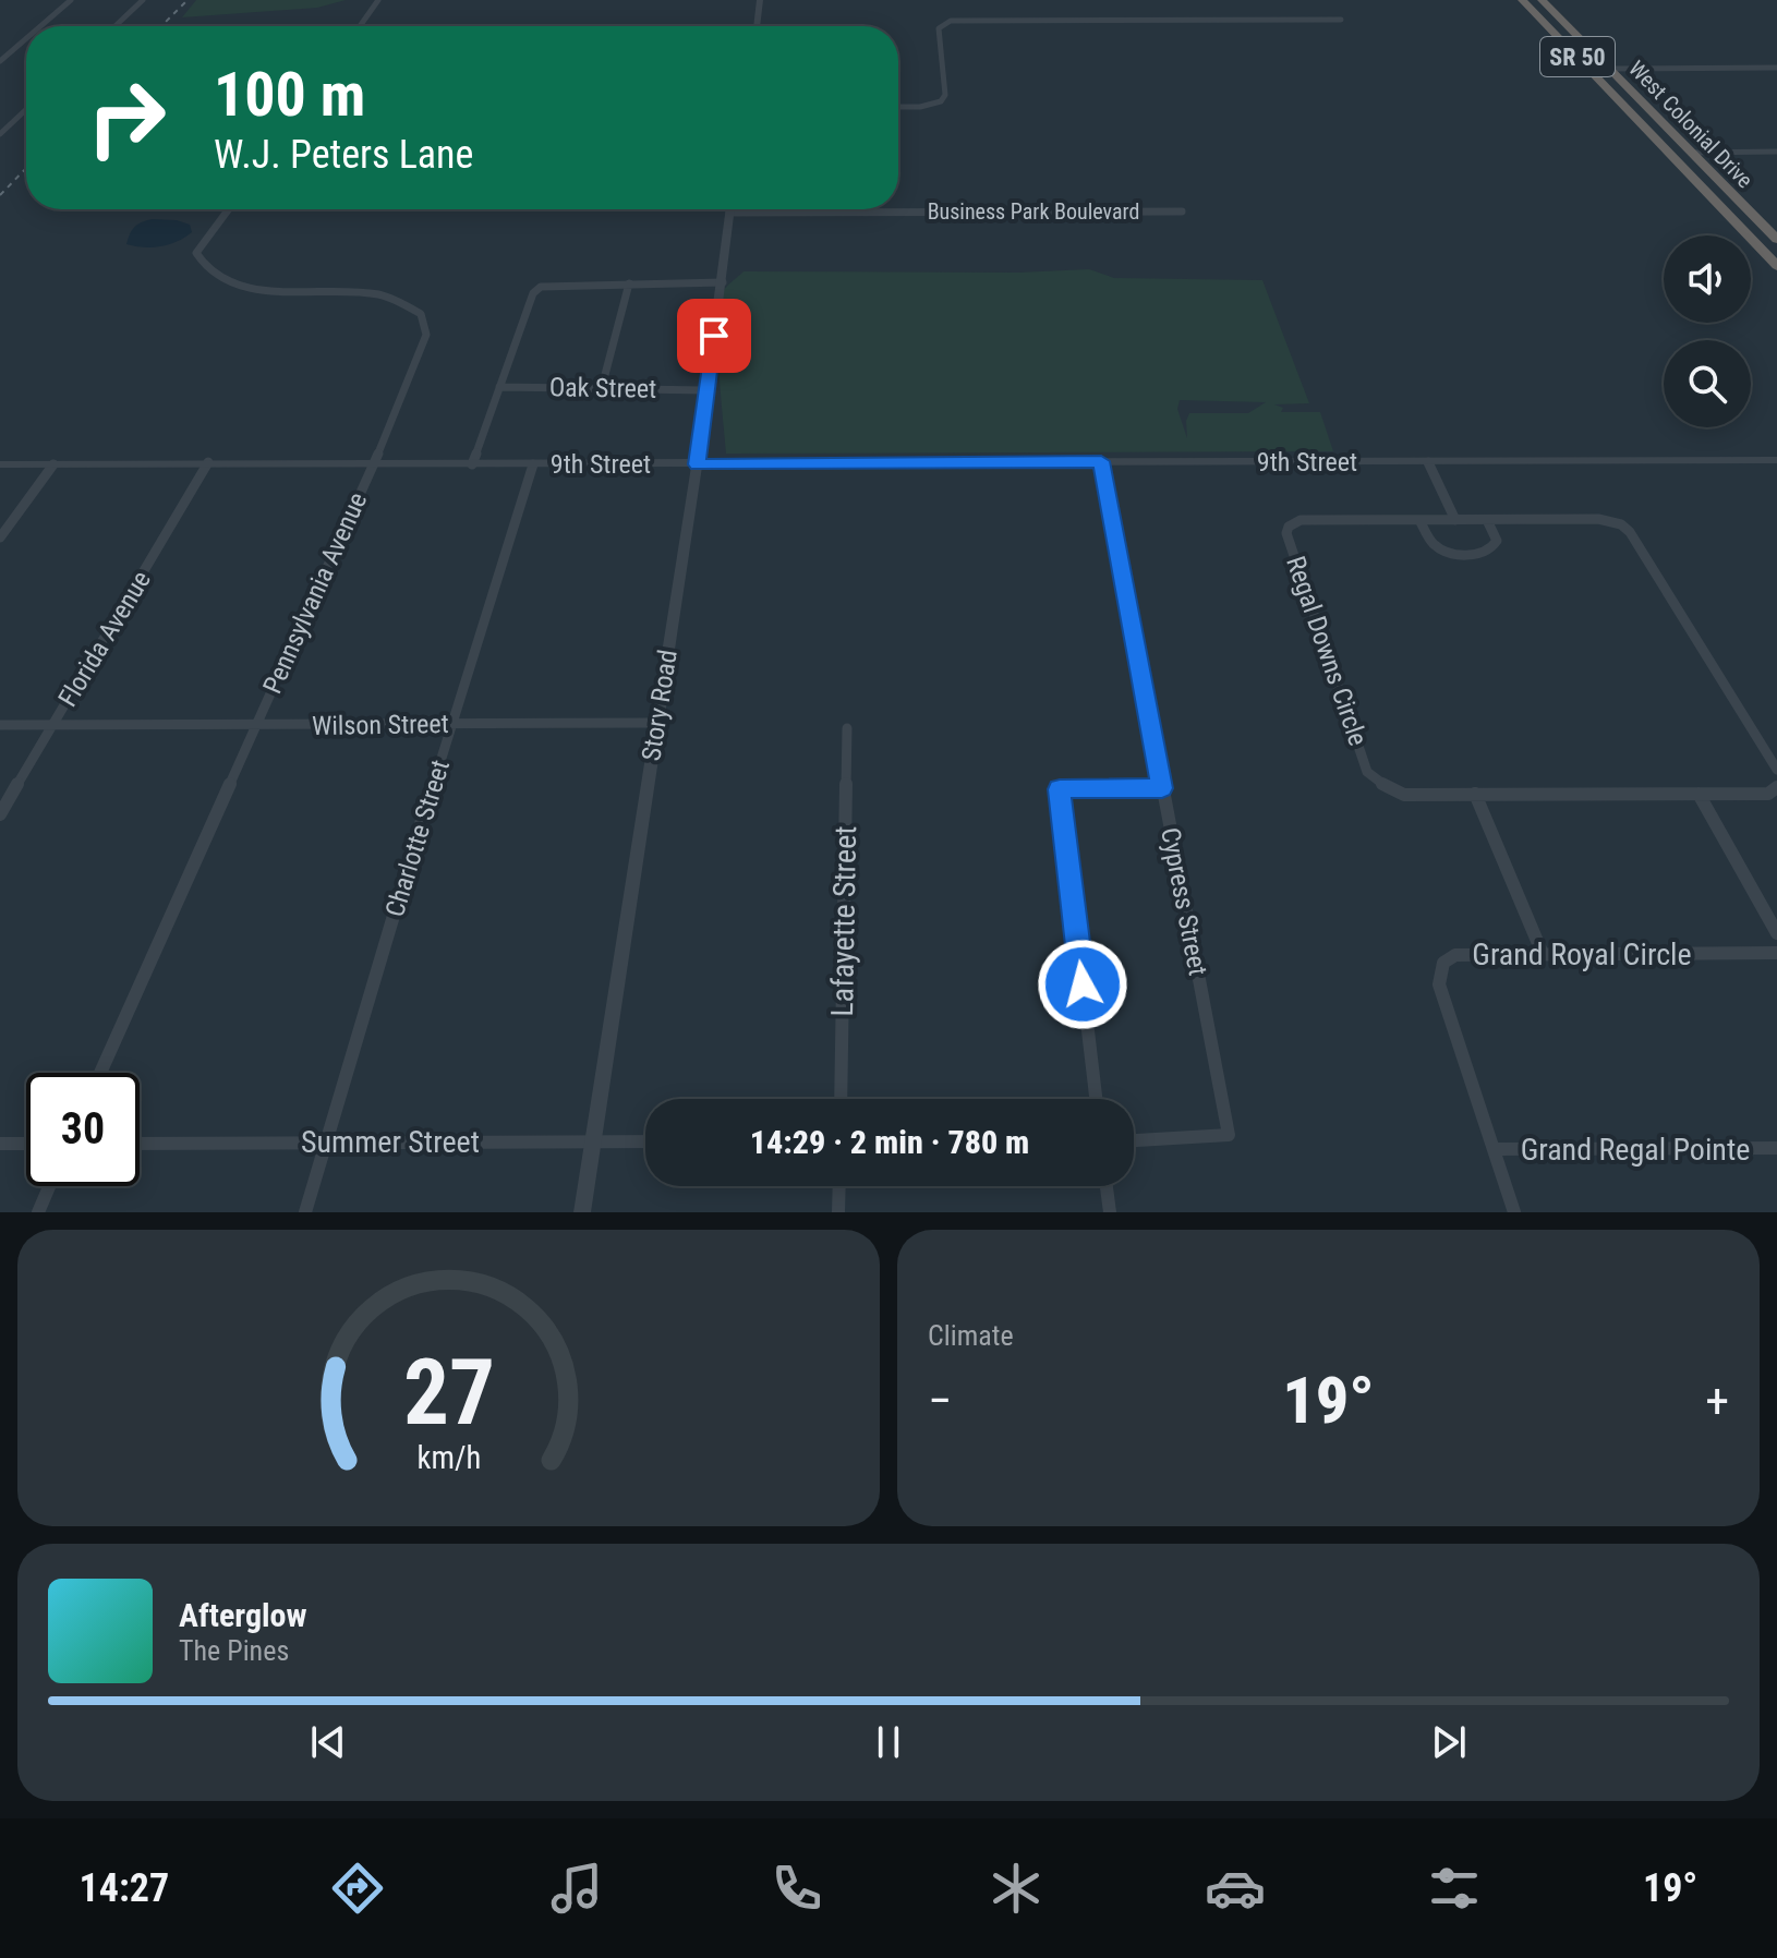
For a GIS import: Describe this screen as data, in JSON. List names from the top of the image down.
{
  "streets": {
    "highway": ["SR 50", "West Colonial Drive"],
    "street": [
      "Business Park Boulevard",
      "Oak Street",
      "9th Street",
      "Pennsylvania Avenue",
      "Florida Avenue",
      "Regal Downs Circle",
      "Story Road",
      "Wilson Street",
      "Charlotte Street",
      "Cypress Street",
      "Lafayette Street",
      "Grand Royal Circle",
      "Summer Street",
      "Grand Regal Pointe"
    ]
  },
  "crossings": [
    ["Business Park Boulevard", "Story Road"],
    ["Oak Street", "Story Road"],
    ["9th Street", "Pennsylvania Avenue"],
    ["9th Street", "Florida Avenue"],
    ["9th Street", "Story Road"],
    ["9th Street", "Charlotte Street"],
    ["9th Street", "Cypress Street"],
    ["Pennsylvania Avenue", "Wilson Street"],
    ["Florida Avenue", "Wilson Street"],
    ["Story Road", "Wilson Street"],
    ["Story Road", "Summer Street"],
    ["Wilson Street", "Charlotte Street"],
    ["Charlotte Street", "Summer Street"],
    ["Grand Royal Circle", "Grand Regal Pointe"]
  ],
  "page": {
    "turn": ["100 m", "W.J. Peters Lane"],
    "limit": "30",
    "trip": "14:29 · 2 min · 780 m",
    "tile": "Climate",
    "heat": ["−", "19°", "+"],
    "song": ["Afterglow", "The Pines"],
    "tabs": ["14:27", "19°"],
    "gauge": ["27", "km/h"]
  }
}
